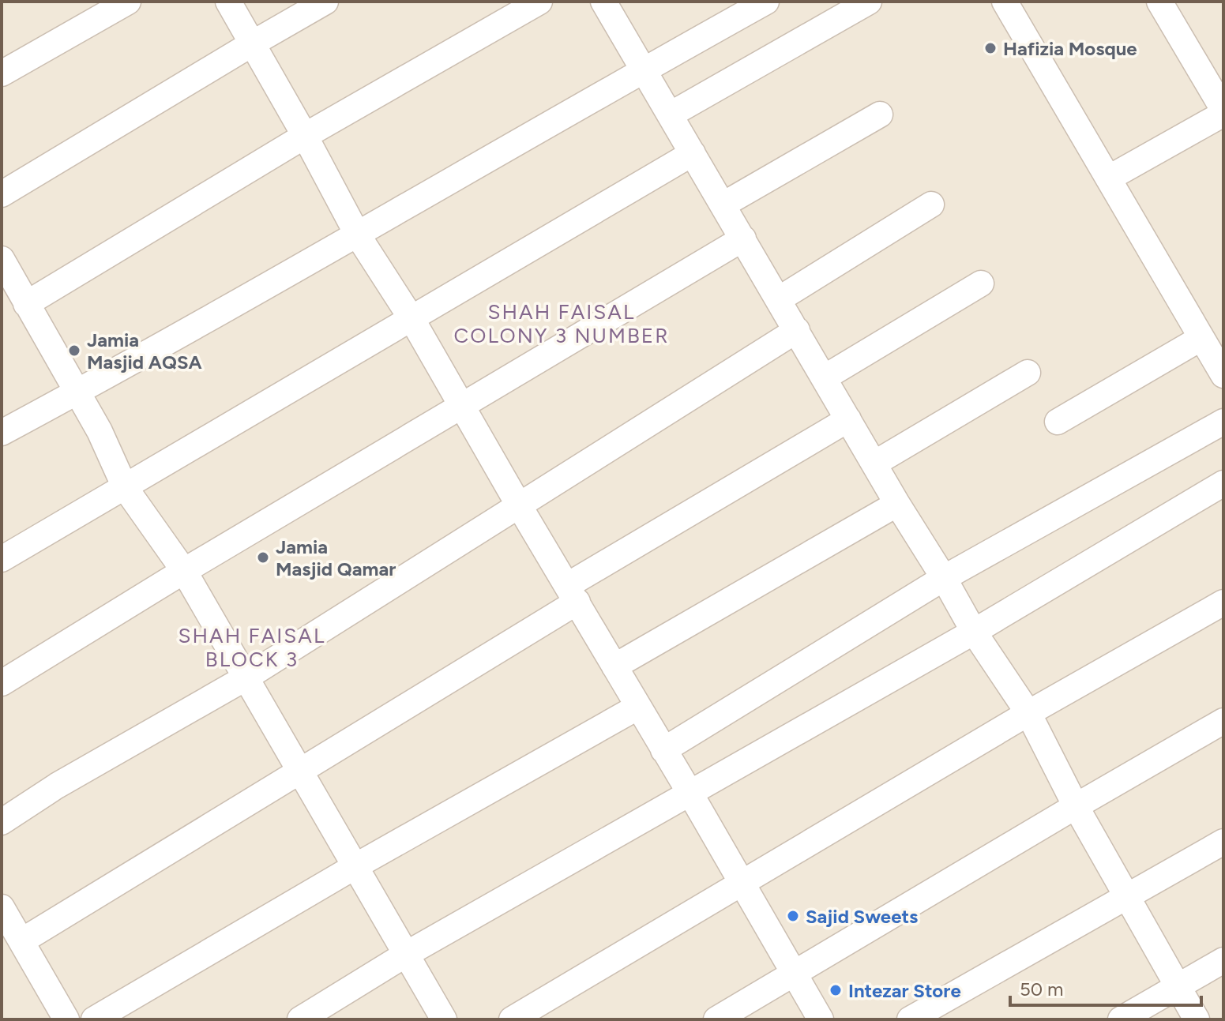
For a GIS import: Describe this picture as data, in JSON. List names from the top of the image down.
{
  "districts": ["SHAH FAISAL COLONY 3 NUMBER", "SHAH FAISAL BLOCK 3"],
  "places": [
    "Hafizia Mosque",
    "Jamia Masjid AQSA",
    "Jamia Masjid Qamar",
    "Sajid Sweets",
    "Intezar Store"
  ],
  "scale_bar": "50 m"
}
